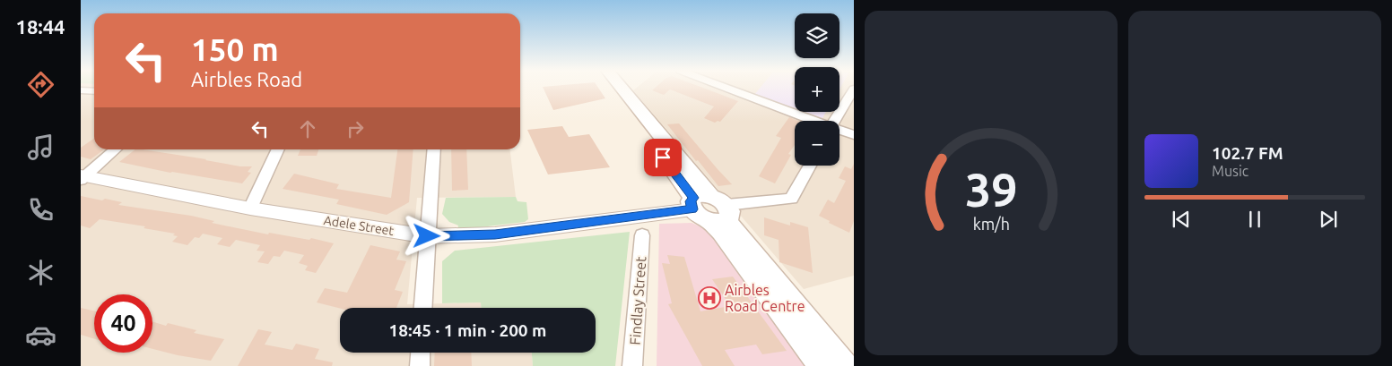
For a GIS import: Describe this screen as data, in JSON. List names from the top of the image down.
{
  "streets": {
    "street": ["Adele Street", "Findlay Street"]
  },
  "places": {
    "hospital": ["Airbles Road Centre"]
  },
  "page": {
    "tabs": "18:44",
    "map_buttons": ["+", "−"],
    "turn": ["150 m", "Airbles Road"],
    "song": ["102.7 FM", "Music"],
    "limit": "40",
    "trip": "18:45 · 1 min · 200 m",
    "gauge": ["39", "km/h"]
  }
}
